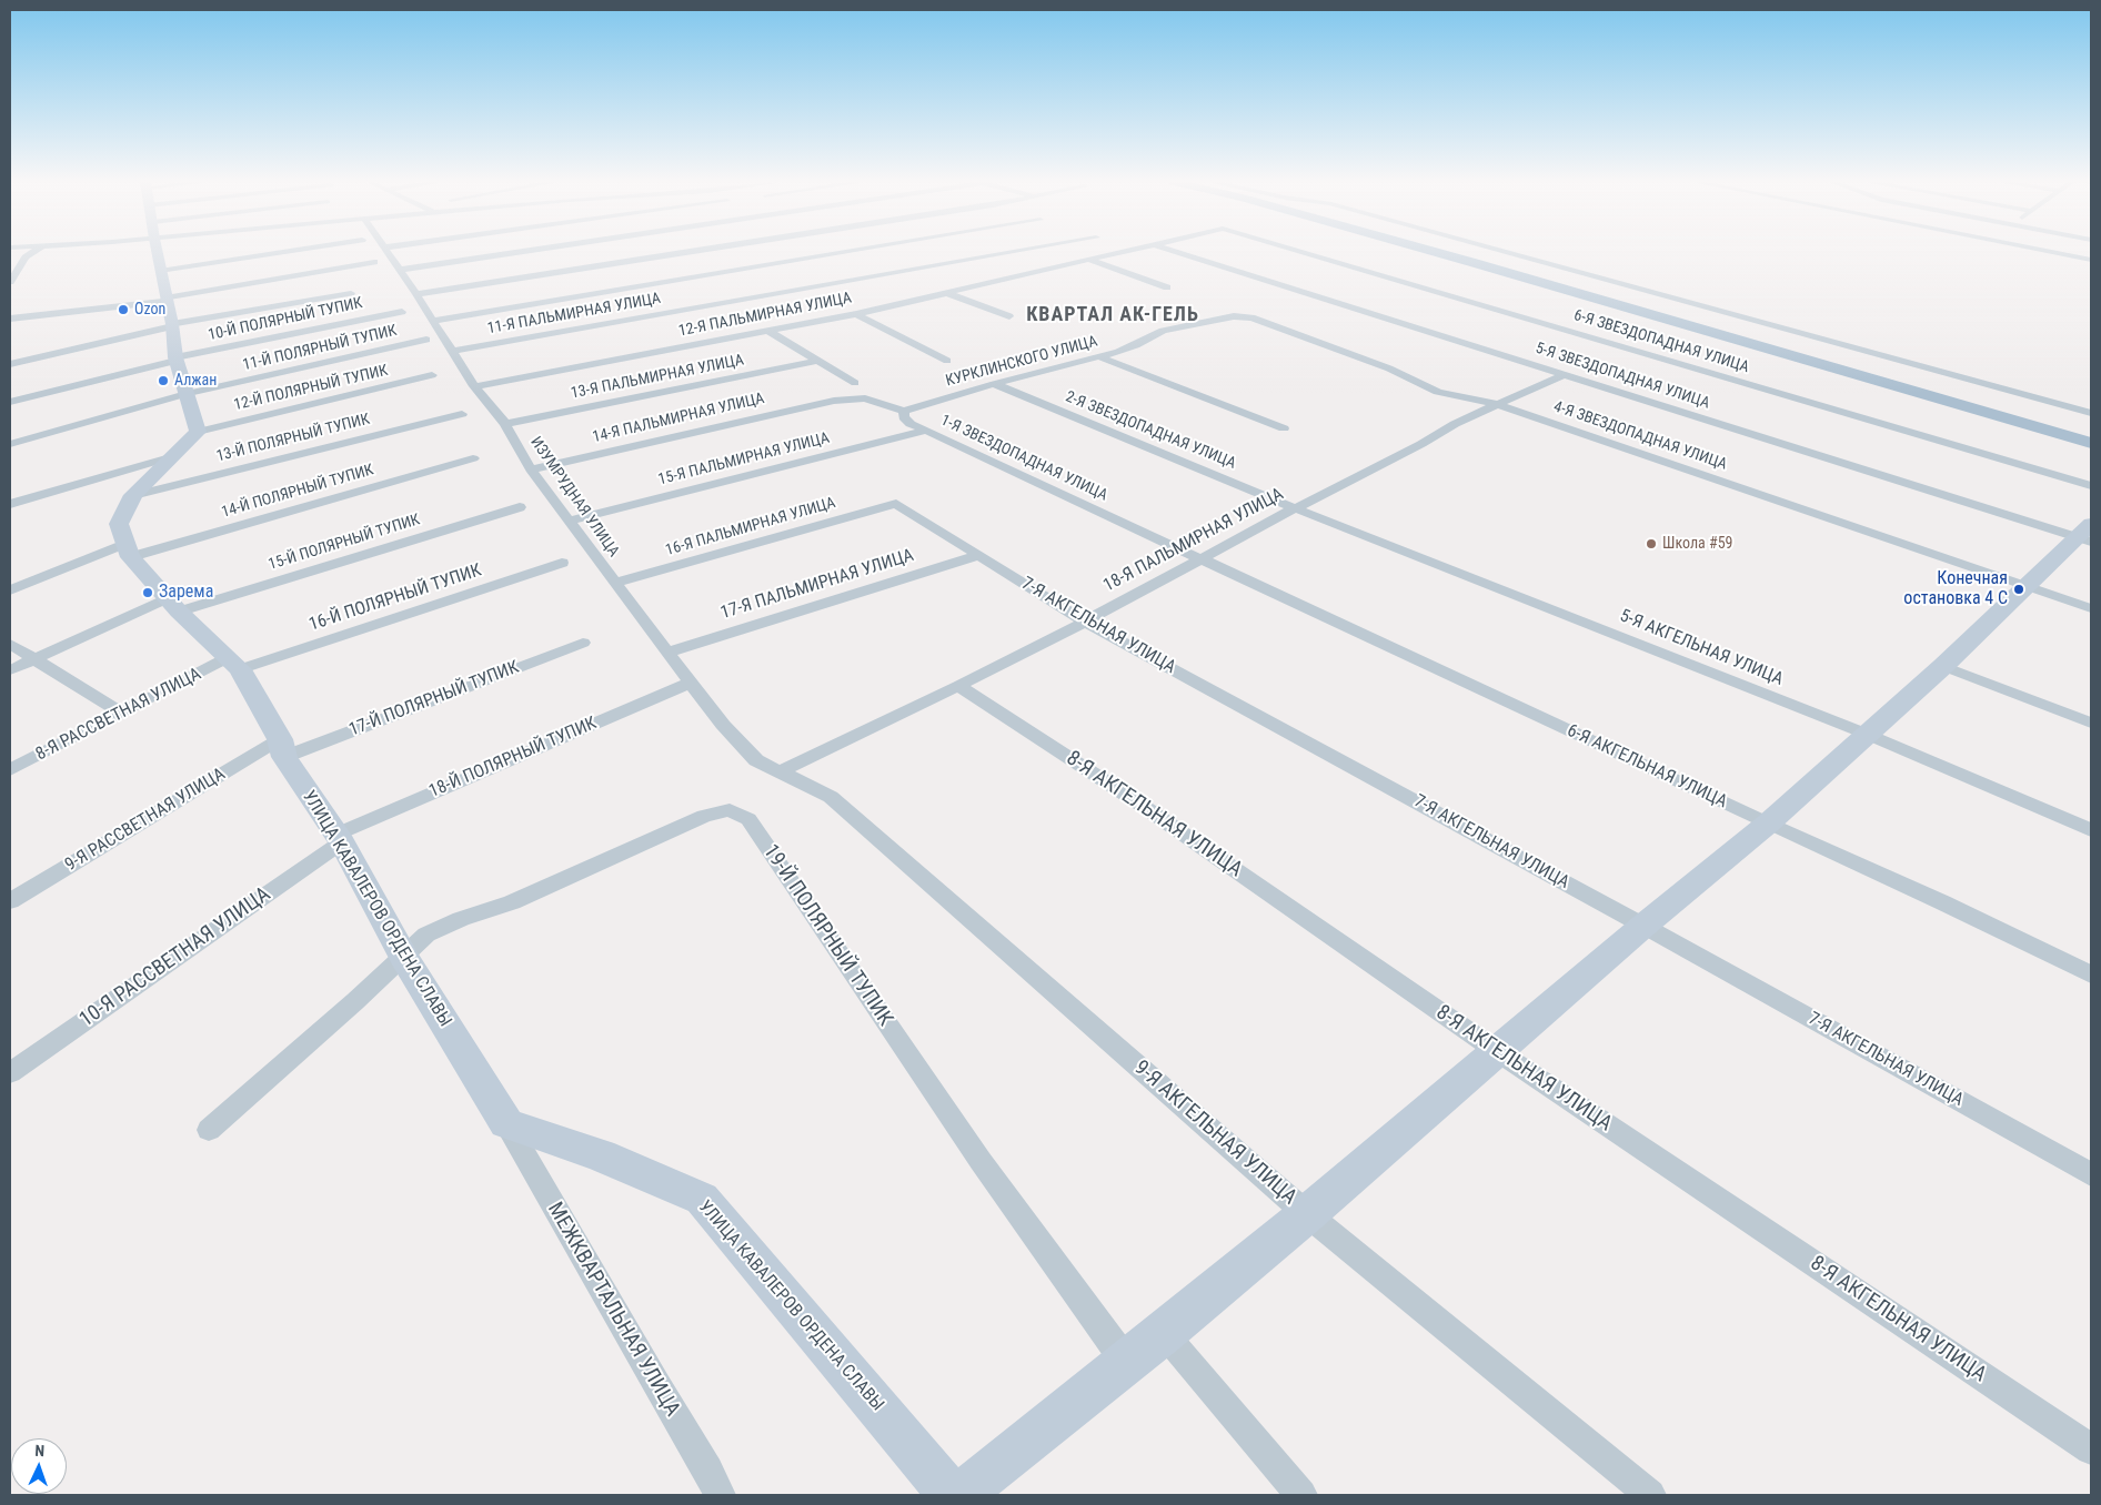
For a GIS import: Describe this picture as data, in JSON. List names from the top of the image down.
{
  "streets": {
    "street": [
      "11-Я ПАЛЬМИРНАЯ УЛИЦА",
      "12-Я ПАЛЬМИРНАЯ УЛИЦА",
      "10-Й ПОЛЯРНЫЙ ТУПИК",
      "6-Я ЗВЕЗДОПАДНАЯ УЛИЦА",
      "11-Й ПОЛЯРНЫЙ ТУПИК",
      "КУРКЛИНСКОГО УЛИЦА",
      "5-Я ЗВЕЗДОПАДНАЯ УЛИЦА",
      "13-Я ПАЛЬМИРНАЯ УЛИЦА",
      "12-Й ПОЛЯРНЫЙ ТУПИК",
      "14-Я ПАЛЬМИРНАЯ УЛИЦА",
      "2-Я ЗВЕЗДОПАДНАЯ УЛИЦА",
      "4-Я ЗВЕЗДОПАДНАЯ УЛИЦА",
      "13-Й ПОЛЯРНЫЙ ТУПИК",
      "1-Я ЗВЕЗДОПАДНАЯ УЛИЦА",
      "15-Я ПАЛЬМИРНАЯ УЛИЦА",
      "14-Й ПОЛЯРНЫЙ ТУПИК",
      "ИЗУМРУДНАЯ УЛИЦА",
      "16-Я ПАЛЬМИРНАЯ УЛИЦА",
      "18-Я ПАЛЬМИРНАЯ УЛИЦА",
      "15-Й ПОЛЯРНЫЙ ТУПИК",
      "17-Я ПАЛЬМИРНАЯ УЛИЦА",
      "16-Й ПОЛЯРНЫЙ ТУПИК",
      "7-Я АКГЕЛЬНАЯ УЛИЦА",
      "5-Я АКГЕЛЬНАЯ УЛИЦА",
      "17-Й ПОЛЯРНЫЙ ТУПИК",
      "8-Я РАССВЕТНАЯ УЛИЦА",
      "18-Й ПОЛЯРНЫЙ ТУПИК",
      "6-Я АКГЕЛЬНАЯ УЛИЦА",
      "8-Я АКГЕЛЬНАЯ УЛИЦА",
      "9-Я РАССВЕТНАЯ УЛИЦА",
      "УЛИЦА КАВАЛЕРОВ ОРДЕНА СЛАВЫ",
      "19-Й ПОЛЯРНЫЙ ТУПИК",
      "10-Я РАССВЕТНАЯ УЛИЦА",
      "9-Я АКГЕЛЬНАЯ УЛИЦА",
      "МЕЖКВАРТАЛЬНАЯ УЛИЦА"
    ]
  },
  "crossings": [
    ["11-Я ПАЛЬМИРНАЯ УЛИЦА", "ИЗУМРУДНАЯ УЛИЦА"],
    ["12-Я ПАЛЬМИРНАЯ УЛИЦА", "ИЗУМРУДНАЯ УЛИЦА"],
    ["КУРКЛИНСКОГО УЛИЦА", "2-Я ЗВЕЗДОПАДНАЯ УЛИЦА"],
    ["КУРКЛИНСКОГО УЛИЦА", "4-Я ЗВЕЗДОПАДНАЯ УЛИЦА"],
    ["КУРКЛИНСКОГО УЛИЦА", "1-Я ЗВЕЗДОПАДНАЯ УЛИЦА"],
    ["5-Я ЗВЕЗДОПАДНАЯ УЛИЦА", "18-Я ПАЛЬМИРНАЯ УЛИЦА"],
    ["13-Я ПАЛЬМИРНАЯ УЛИЦА", "ИЗУМРУДНАЯ УЛИЦА"],
    ["14-Я ПАЛЬМИРНАЯ УЛИЦА", "1-Я ЗВЕЗДОПАДНАЯ УЛИЦА"],
    ["14-Я ПАЛЬМИРНАЯ УЛИЦА", "ИЗУМРУДНАЯ УЛИЦА"],
    ["2-Я ЗВЕЗДОПАДНАЯ УЛИЦА", "18-Я ПАЛЬМИРНАЯ УЛИЦА"],
    ["2-Я ЗВЕЗДОПАДНАЯ УЛИЦА", "5-Я АКГЕЛЬНАЯ УЛИЦА"],
    ["4-Я ЗВЕЗДОПАДНАЯ УЛИЦА", "18-Я ПАЛЬМИРНАЯ УЛИЦА"],
    ["1-Я ЗВЕЗДОПАДНАЯ УЛИЦА", "15-Я ПАЛЬМИРНАЯ УЛИЦА"],
    ["1-Я ЗВЕЗДОПАДНАЯ УЛИЦА", "18-Я ПАЛЬМИРНАЯ УЛИЦА"],
    ["1-Я ЗВЕЗДОПАДНАЯ УЛИЦА", "6-Я АКГЕЛЬНАЯ УЛИЦА"],
    ["15-Я ПАЛЬМИРНАЯ УЛИЦА", "ИЗУМРУДНАЯ УЛИЦА"],
    ["14-Й ПОЛЯРНЫЙ ТУПИК", "УЛИЦА КАВАЛЕРОВ ОРДЕНА СЛАВЫ"],
    ["ИЗУМРУДНАЯ УЛИЦА", "16-Я ПАЛЬМИРНАЯ УЛИЦА"],
    ["ИЗУМРУДНАЯ УЛИЦА", "18-Я ПАЛЬМИРНАЯ УЛИЦА"],
    ["ИЗУМРУДНАЯ УЛИЦА", "17-Я ПАЛЬМИРНАЯ УЛИЦА"],
    ["ИЗУМРУДНАЯ УЛИЦА", "18-Й ПОЛЯРНЫЙ ТУПИК"],
    ["ИЗУМРУДНАЯ УЛИЦА", "9-Я АКГЕЛЬНАЯ УЛИЦА"],
    ["16-Я ПАЛЬМИРНАЯ УЛИЦА", "7-Я АКГЕЛЬНАЯ УЛИЦА"],
    ["18-Я ПАЛЬМИРНАЯ УЛИЦА", "7-Я АКГЕЛЬНАЯ УЛИЦА"],
    ["18-Я ПАЛЬМИРНАЯ УЛИЦА", "5-Я АКГЕЛЬНАЯ УЛИЦА"],
    ["18-Я ПАЛЬМИРНАЯ УЛИЦА", "6-Я АКГЕЛЬНАЯ УЛИЦА"],
    ["18-Я ПАЛЬМИРНАЯ УЛИЦА", "8-Я АКГЕЛЬНАЯ УЛИЦА"],
    ["18-Я ПАЛЬМИРНАЯ УЛИЦА", "9-Я АКГЕЛЬНАЯ УЛИЦА"],
    ["15-Й ПОЛЯРНЫЙ ТУПИК", "УЛИЦА КАВАЛЕРОВ ОРДЕНА СЛАВЫ"],
    ["17-Я ПАЛЬМИРНАЯ УЛИЦА", "7-Я АКГЕЛЬНАЯ УЛИЦА"],
    ["16-Й ПОЛЯРНЫЙ ТУПИК", "8-Я РАССВЕТНАЯ УЛИЦА"],
    ["16-Й ПОЛЯРНЫЙ ТУПИК", "УЛИЦА КАВАЛЕРОВ ОРДЕНА СЛАВЫ"],
    ["17-Й ПОЛЯРНЫЙ ТУПИК", "9-Я РАССВЕТНАЯ УЛИЦА"],
    ["17-Й ПОЛЯРНЫЙ ТУПИК", "УЛИЦА КАВАЛЕРОВ ОРДЕНА СЛАВЫ"],
    ["8-Я РАССВЕТНАЯ УЛИЦА", "УЛИЦА КАВАЛЕРОВ ОРДЕНА СЛАВЫ"],
    ["18-Й ПОЛЯРНЫЙ ТУПИК", "УЛИЦА КАВАЛЕРОВ ОРДЕНА СЛАВЫ"],
    ["18-Й ПОЛЯРНЫЙ ТУПИК", "10-Я РАССВЕТНАЯ УЛИЦА"],
    ["9-Я РАССВЕТНАЯ УЛИЦА", "УЛИЦА КАВАЛЕРОВ ОРДЕНА СЛАВЫ"],
    ["УЛИЦА КАВАЛЕРОВ ОРДЕНА СЛАВЫ", "19-Й ПОЛЯРНЫЙ ТУПИК"],
    ["УЛИЦА КАВАЛЕРОВ ОРДЕНА СЛАВЫ", "10-Я РАССВЕТНАЯ УЛИЦА"],
    ["УЛИЦА КАВАЛЕРОВ ОРДЕНА СЛАВЫ", "МЕЖКВАРТАЛЬНАЯ УЛИЦА"]
  ],
  "districts": ["КВАРТАЛ АК-ГЕЛЬ"],
  "places": [
    "Ozon",
    "Алжан",
    "Школа #59",
    "Конечная остановка 4 С",
    "Зарема"
  ],
  "north": "top"
}
